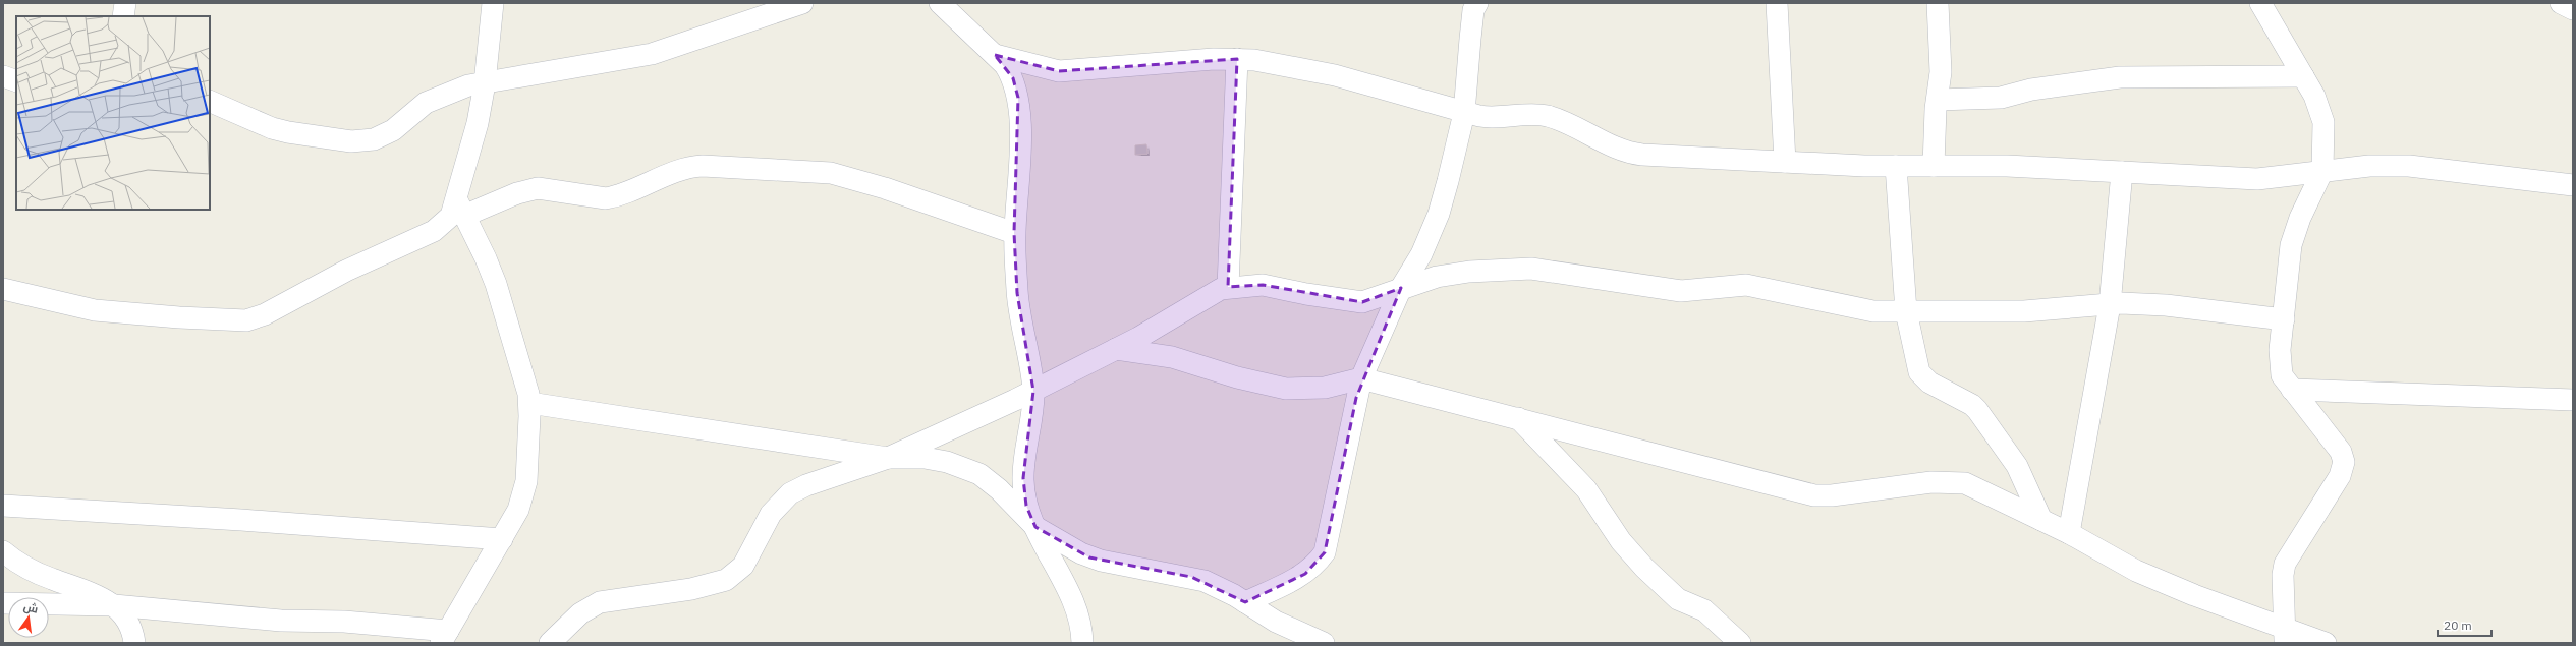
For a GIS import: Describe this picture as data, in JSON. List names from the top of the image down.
{
  "scale_bar": "20 m",
  "north": "top"
}
